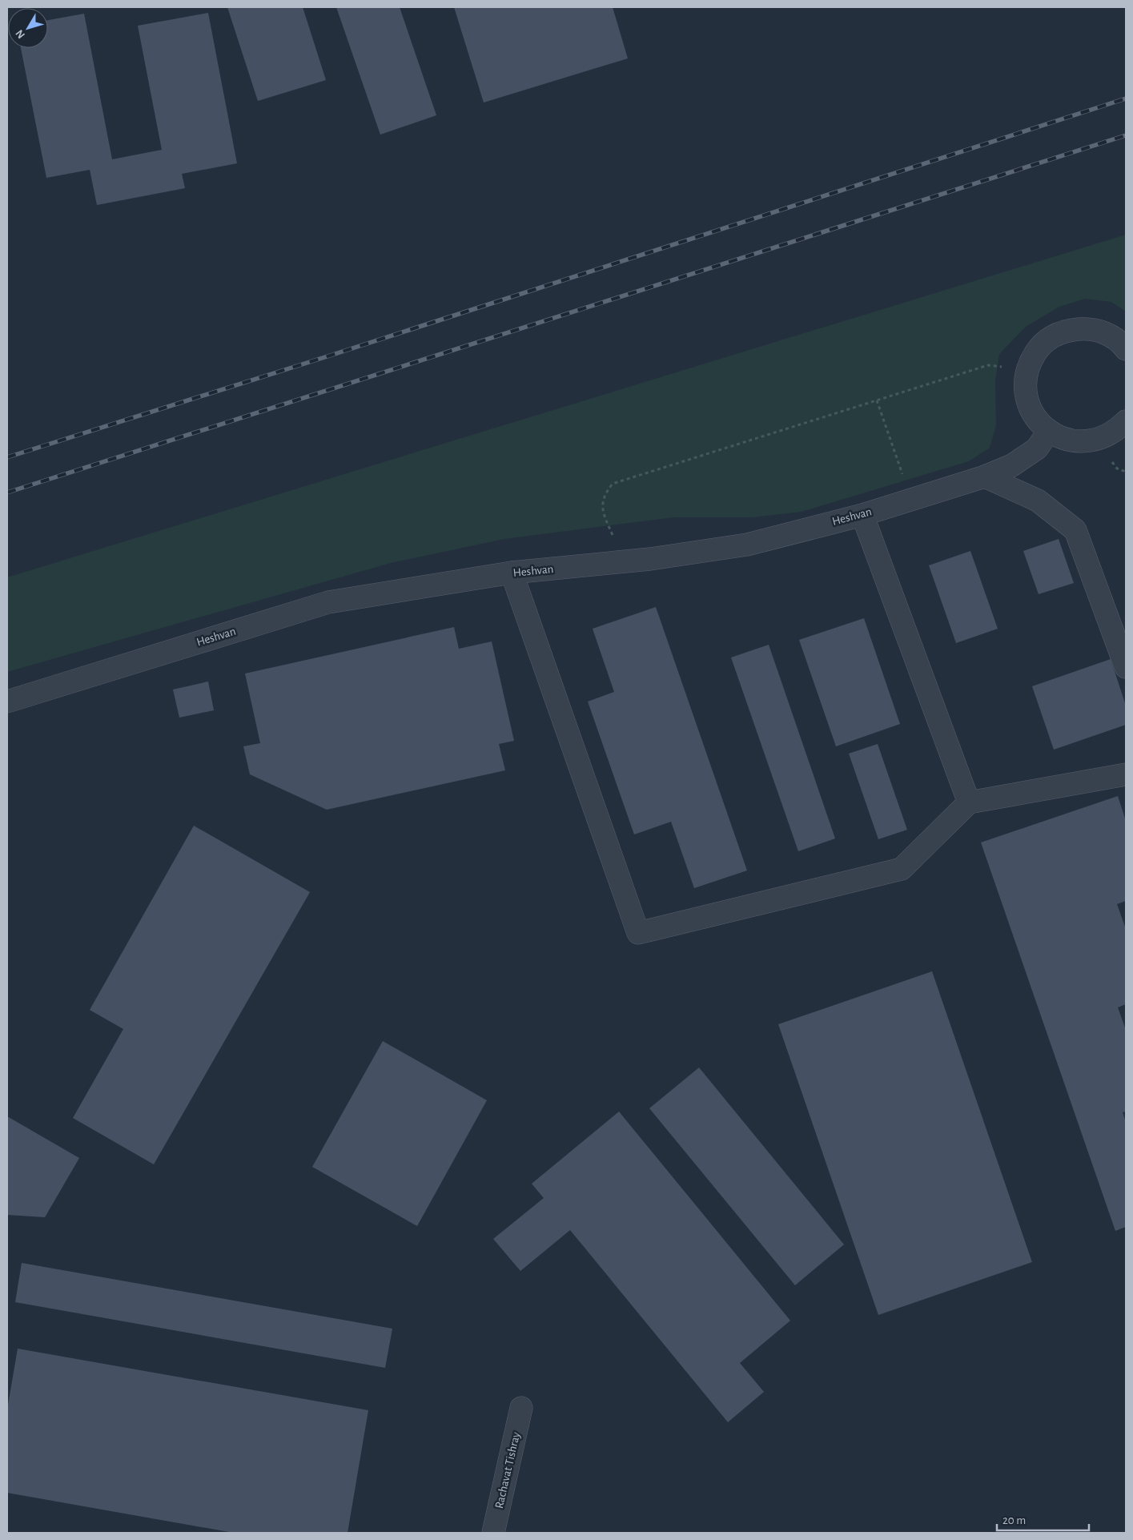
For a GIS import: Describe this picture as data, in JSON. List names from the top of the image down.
{
  "streets": {
    "street": ["Heshvan", "Rachavat Tishray"]
  },
  "scale_bar": "20 m",
  "north": "bottom left"
}
